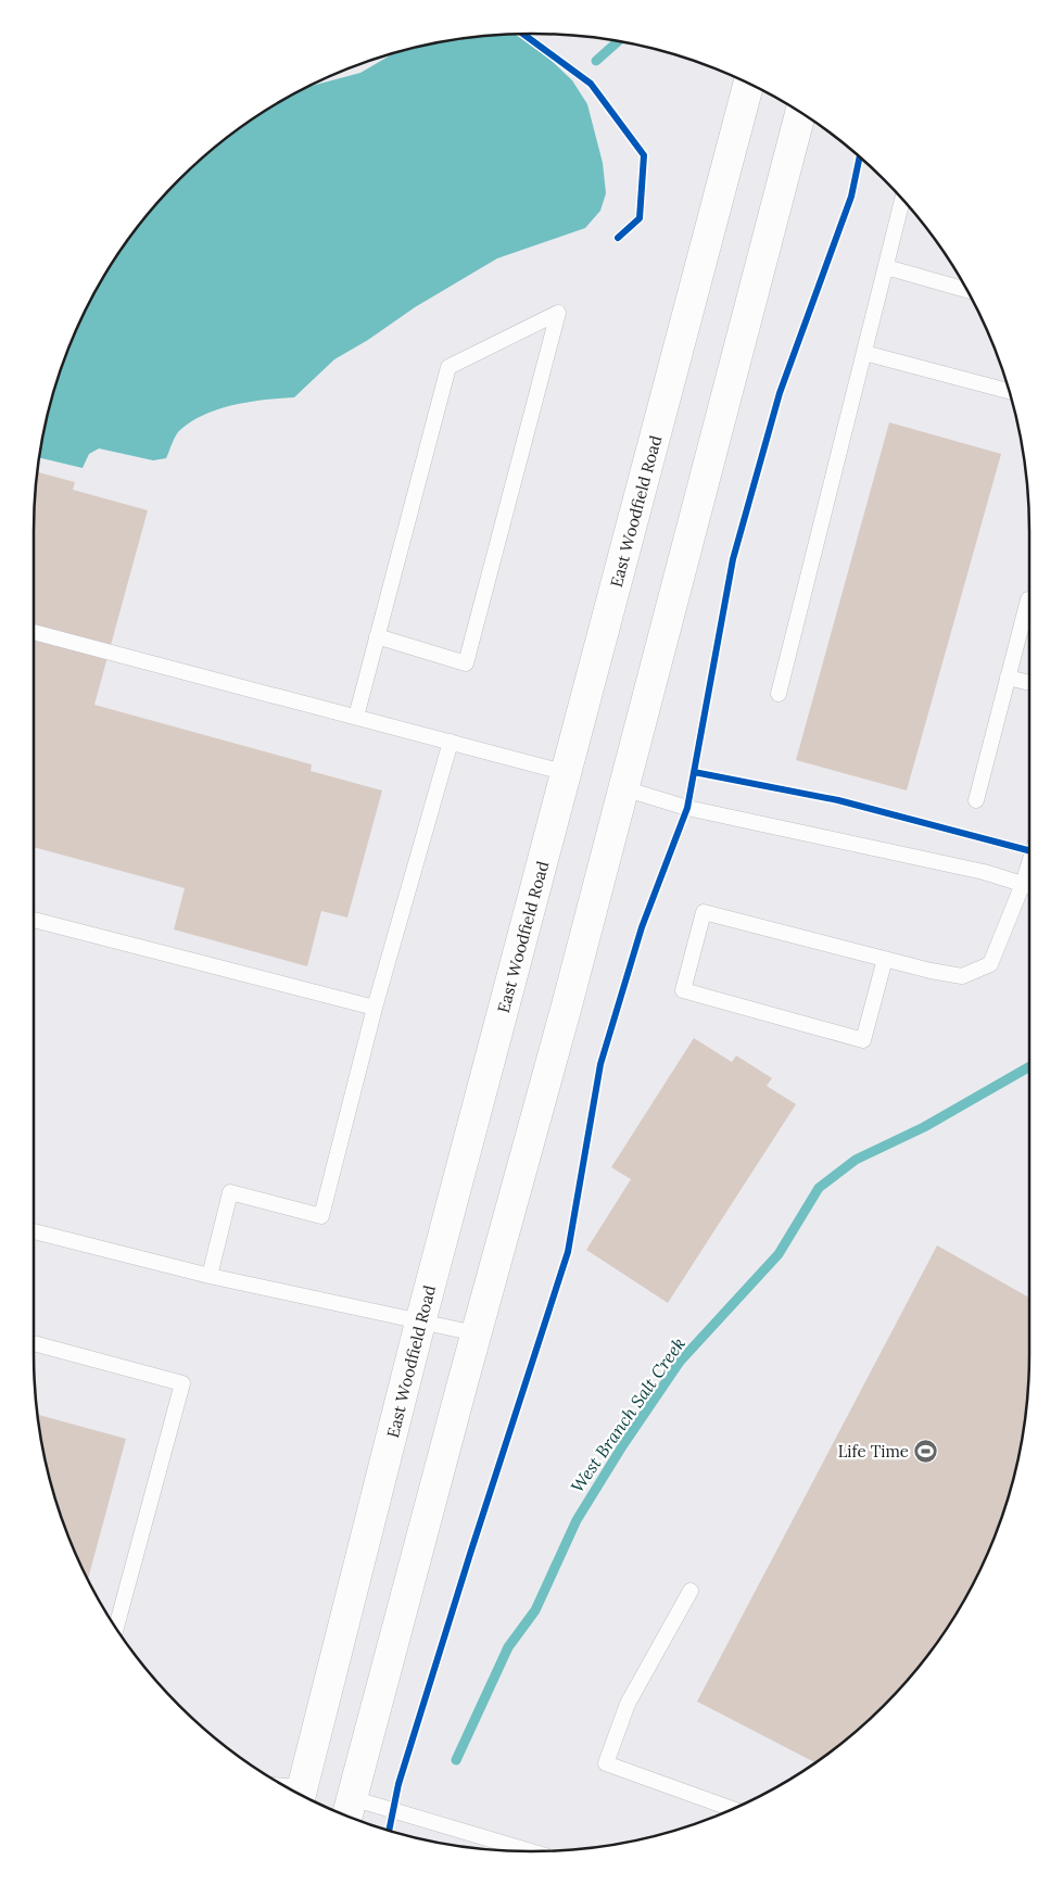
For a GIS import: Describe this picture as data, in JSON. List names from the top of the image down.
{
  "streets": {
    "street": ["East Woodfield Road"]
  },
  "water": ["West Branch Salt Creek"],
  "places": {
    "sports": ["Life Time"]
  }
}
